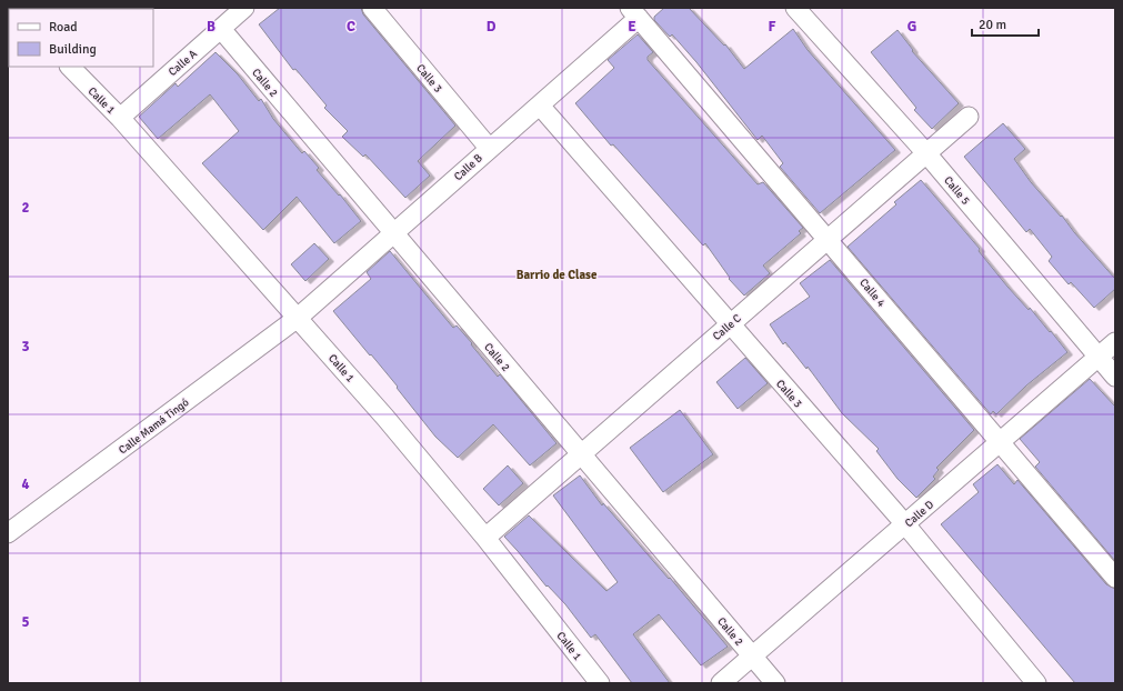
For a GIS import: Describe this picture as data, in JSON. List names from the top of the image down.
{
  "streets": {
    "street": [
      "Calle A",
      "Calle 3",
      "Calle 2",
      "Calle 1",
      "Calle B",
      "Calle 5",
      "Calle 4",
      "Calle C",
      "Calle Mamá Tingó",
      "Calle D"
    ]
  },
  "crossings": [
    ["Calle A", "Calle 2"],
    ["Calle A", "Calle 1"],
    ["Calle 3", "Calle B"],
    ["Calle 3", "Calle C"],
    ["Calle 3", "Calle D"],
    ["Calle 2", "Calle B"],
    ["Calle 2", "Calle C"],
    ["Calle 2", "Calle D"],
    ["Calle 1", "Calle B"],
    ["Calle 1", "Calle C"],
    ["Calle 1", "Calle Mamá Tingó"],
    ["Calle B", "Calle 4"],
    ["Calle B", "Calle Mamá Tingó"],
    ["Calle 5", "Calle C"],
    ["Calle 5", "Calle D"],
    ["Calle 4", "Calle C"],
    ["Calle 4", "Calle D"]
  ],
  "districts": ["Barrio de Clase"],
  "legend": ["Road", "Building"],
  "scale_bar": "20 m",
  "grid": {
    "columns": [
      "B",
      "C",
      "D",
      "E",
      "F",
      "G"
    ],
    "rows": [
      "2",
      "3",
      "4",
      "5"
    ]
  }
}
